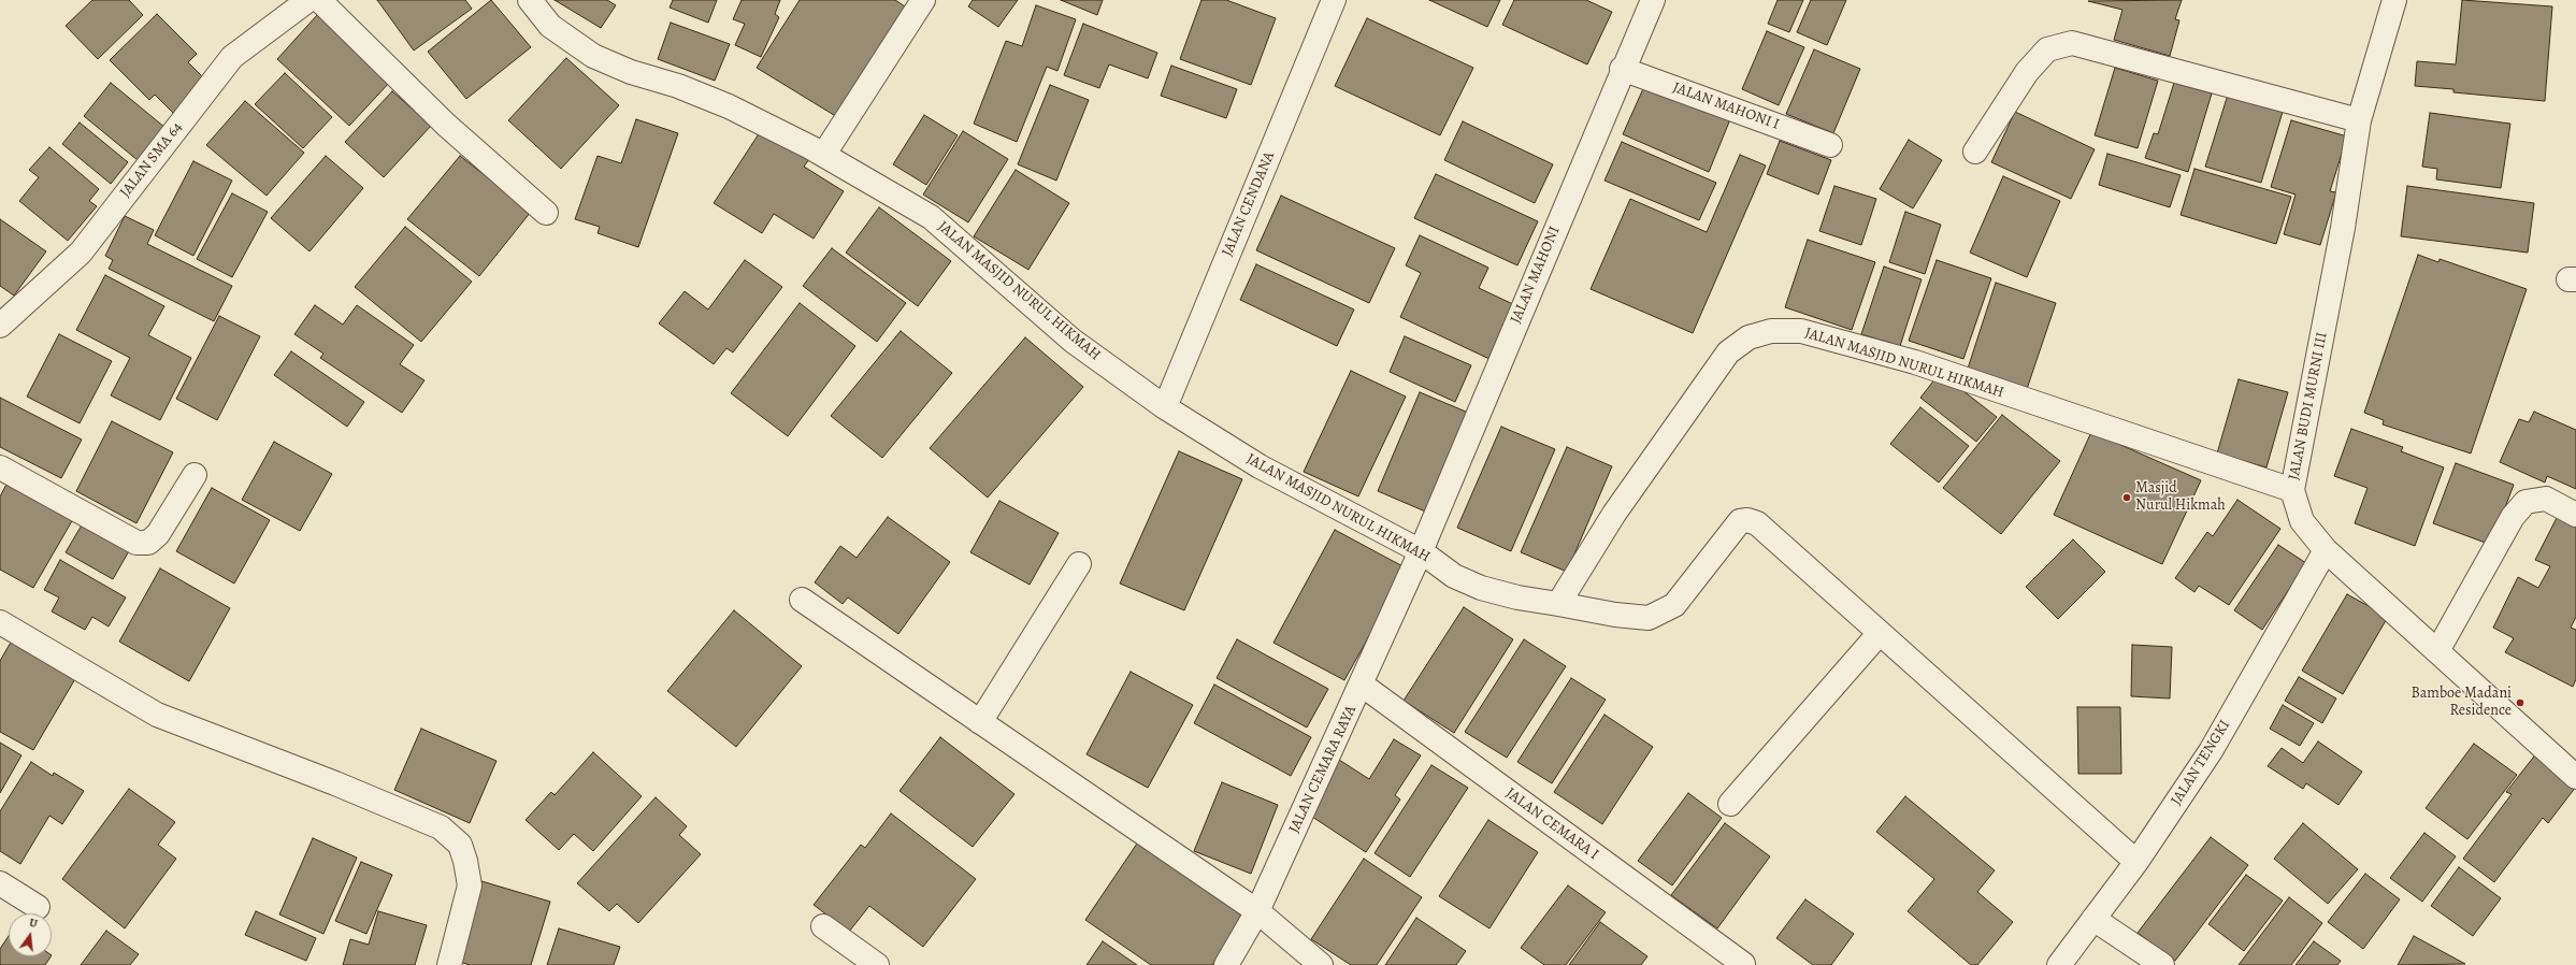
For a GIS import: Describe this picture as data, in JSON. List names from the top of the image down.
{
  "streets": {
    "street": [
      "JALAN MAHONI I",
      "JALAN SMA 64",
      "JALAN CENDANA",
      "JALAN MAHONI",
      "JALAN MASJID NURUL HIKMAH",
      "JALAN BUDI MURNI III",
      "JALAN TENGKI",
      "JALAN CEMARA RAYA",
      "JALAN CEMARA I"
    ]
  },
  "crossings": [
    ["JALAN MAHONI I", "JALAN MAHONI"],
    ["JALAN CENDANA", "JALAN MASJID NURUL HIKMAH"],
    ["JALAN MAHONI", "JALAN MASJID NURUL HIKMAH"],
    ["JALAN MAHONI", "JALAN CEMARA RAYA"],
    ["JALAN MASJID NURUL HIKMAH", "JALAN BUDI MURNI III"],
    ["JALAN MASJID NURUL HIKMAH", "JALAN CEMARA RAYA"],
    ["JALAN BUDI MURNI III", "JALAN TENGKI"],
    ["JALAN CEMARA RAYA", "JALAN CEMARA I"]
  ],
  "places": ["Masjid Nurul Hikmah", "Bamboe Madani Residence"],
  "north": "top"
}
